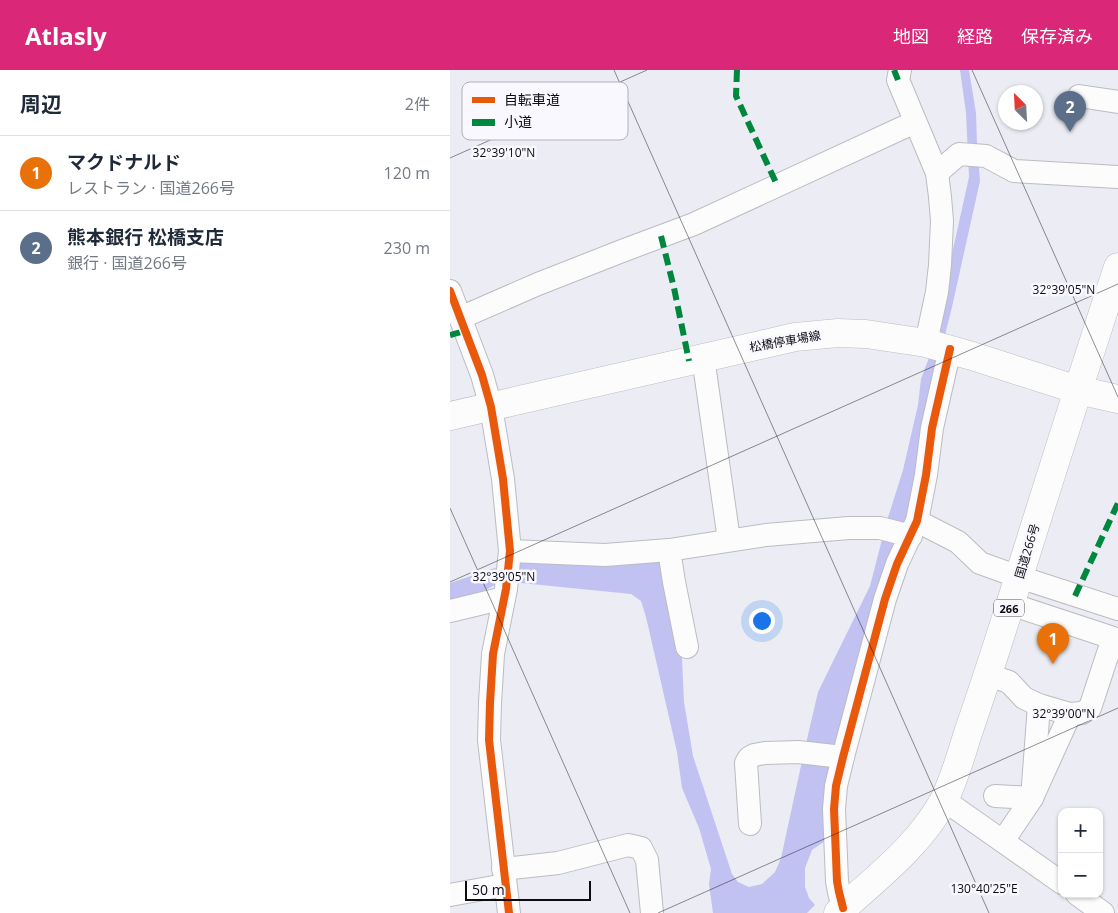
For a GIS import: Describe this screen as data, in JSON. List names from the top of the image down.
{
  "streets": {
    "main road": ["松橋停車場線", "国道266号", "266"]
  },
  "crossings": [
    ["松橋停車場線", "国道266号"]
  ],
  "legend": ["自転車道", "小道"],
  "scale_bar": "50 m",
  "north": "top left",
  "page": {
    "header": "Atlasly",
    "nav": ["地図", "経路", "保存済み"],
    "heading": ["周辺", "2件"],
    "pins": ["2", "1"],
    "list": [
      {
        "mark": "1",
        "name": "マクドナルド",
        "note": "レストラン · 国道266号",
        "value": "120 m"
      },
      {
        "mark": "2",
        "name": "熊本銀行 松橋支店",
        "note": "銀行 · 国道266号",
        "value": "230 m"
      }
    ],
    "map_buttons": ["+", "−"],
    "scale": "50 m"
  },
  "coordinates": [
    "32°39'10\"N",
    "32°39'05\"N",
    "32°39'00\"N",
    "130°40'25\"E"
  ]
}
